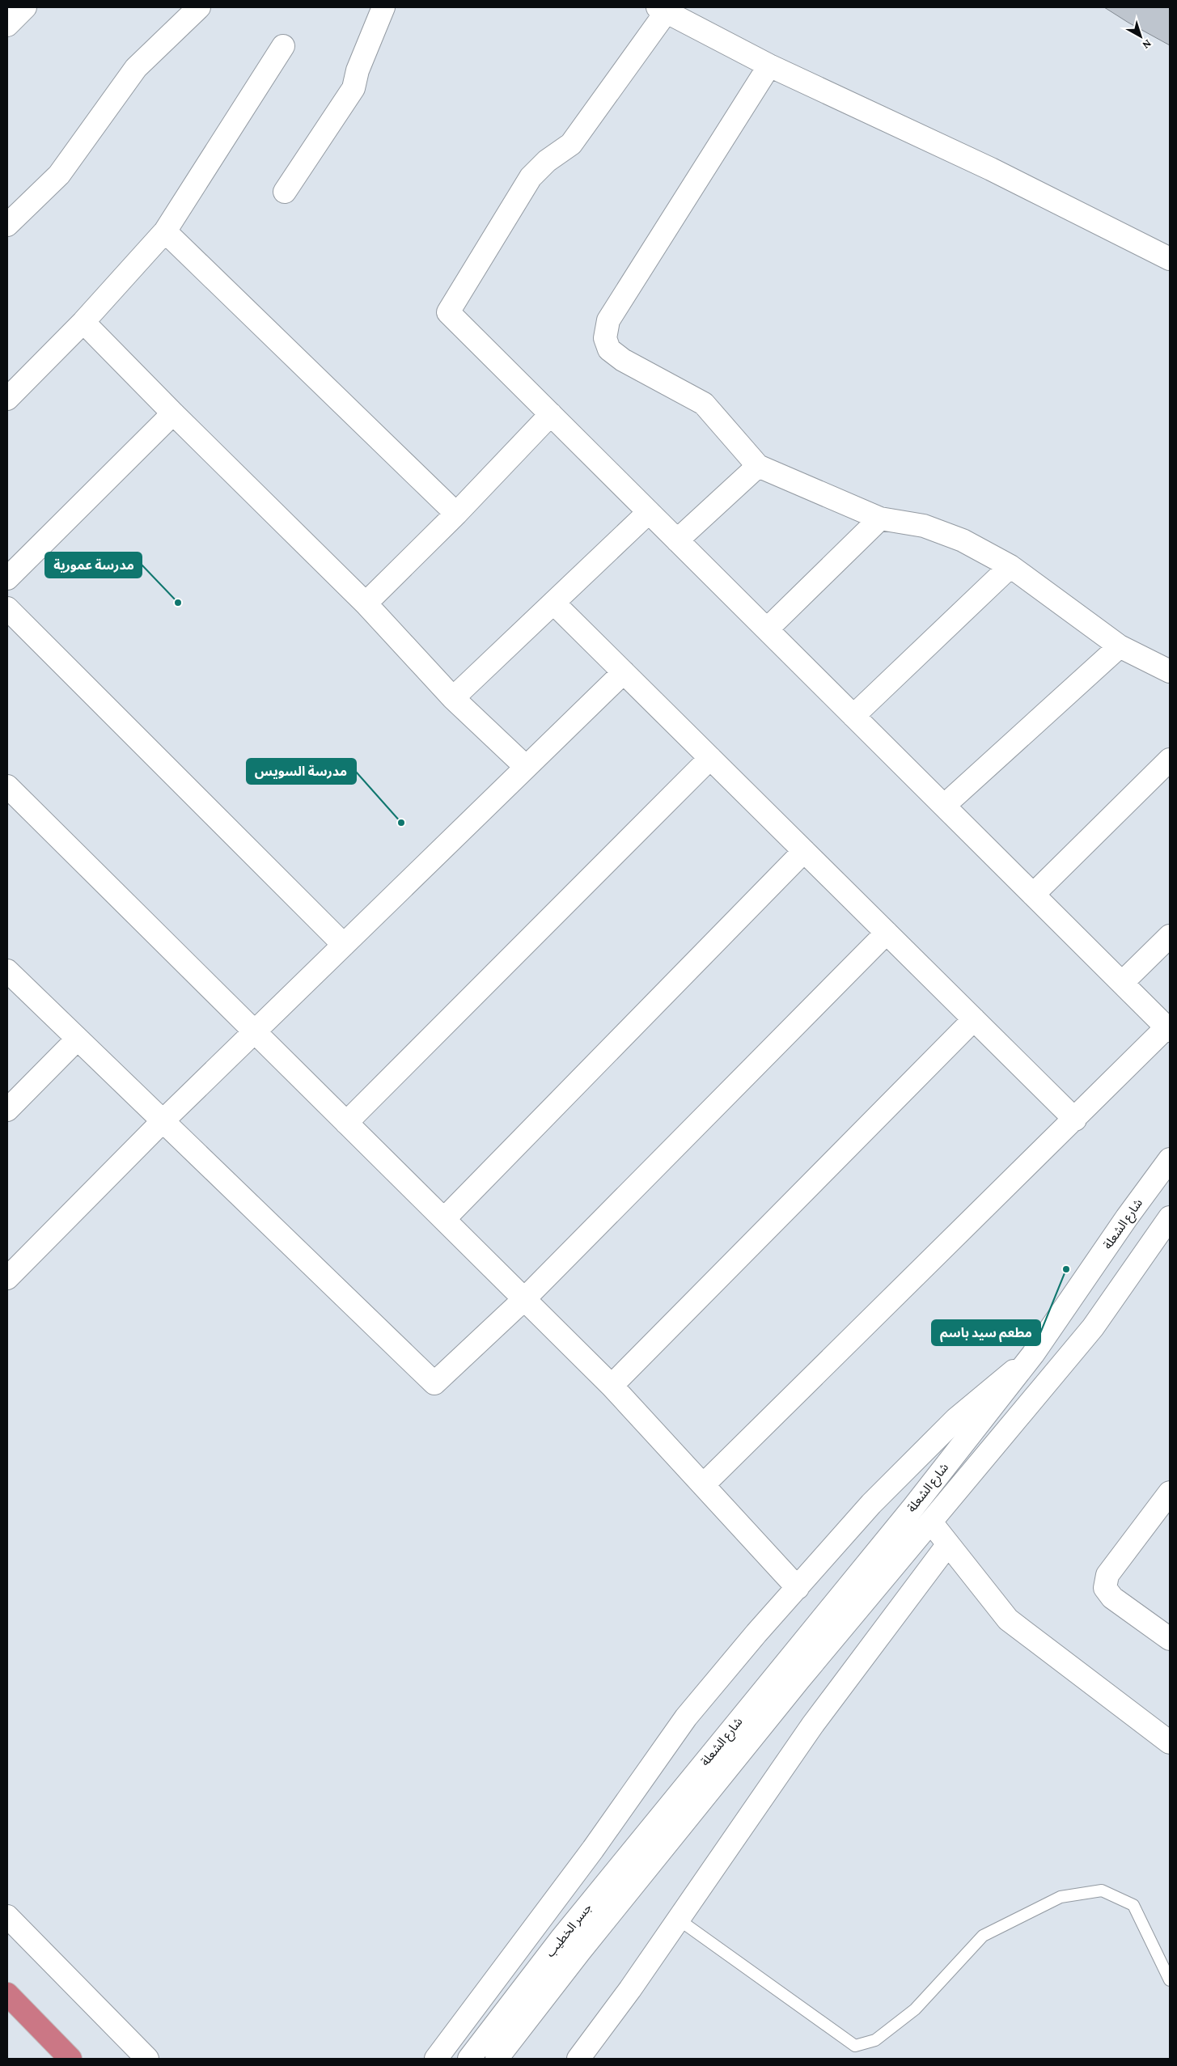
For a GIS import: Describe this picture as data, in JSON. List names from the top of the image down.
{
  "streets": {
    "street": ["شارع الشعلة", "جسر الخطيب"]
  },
  "crossings": [
    ["شارع الشعلة", "جسر الخطيب"]
  ],
  "places": ["مدرسة عمورية", "مدرسة السويس", "مطعم سيد باسم"],
  "north": "bottom right"
}
